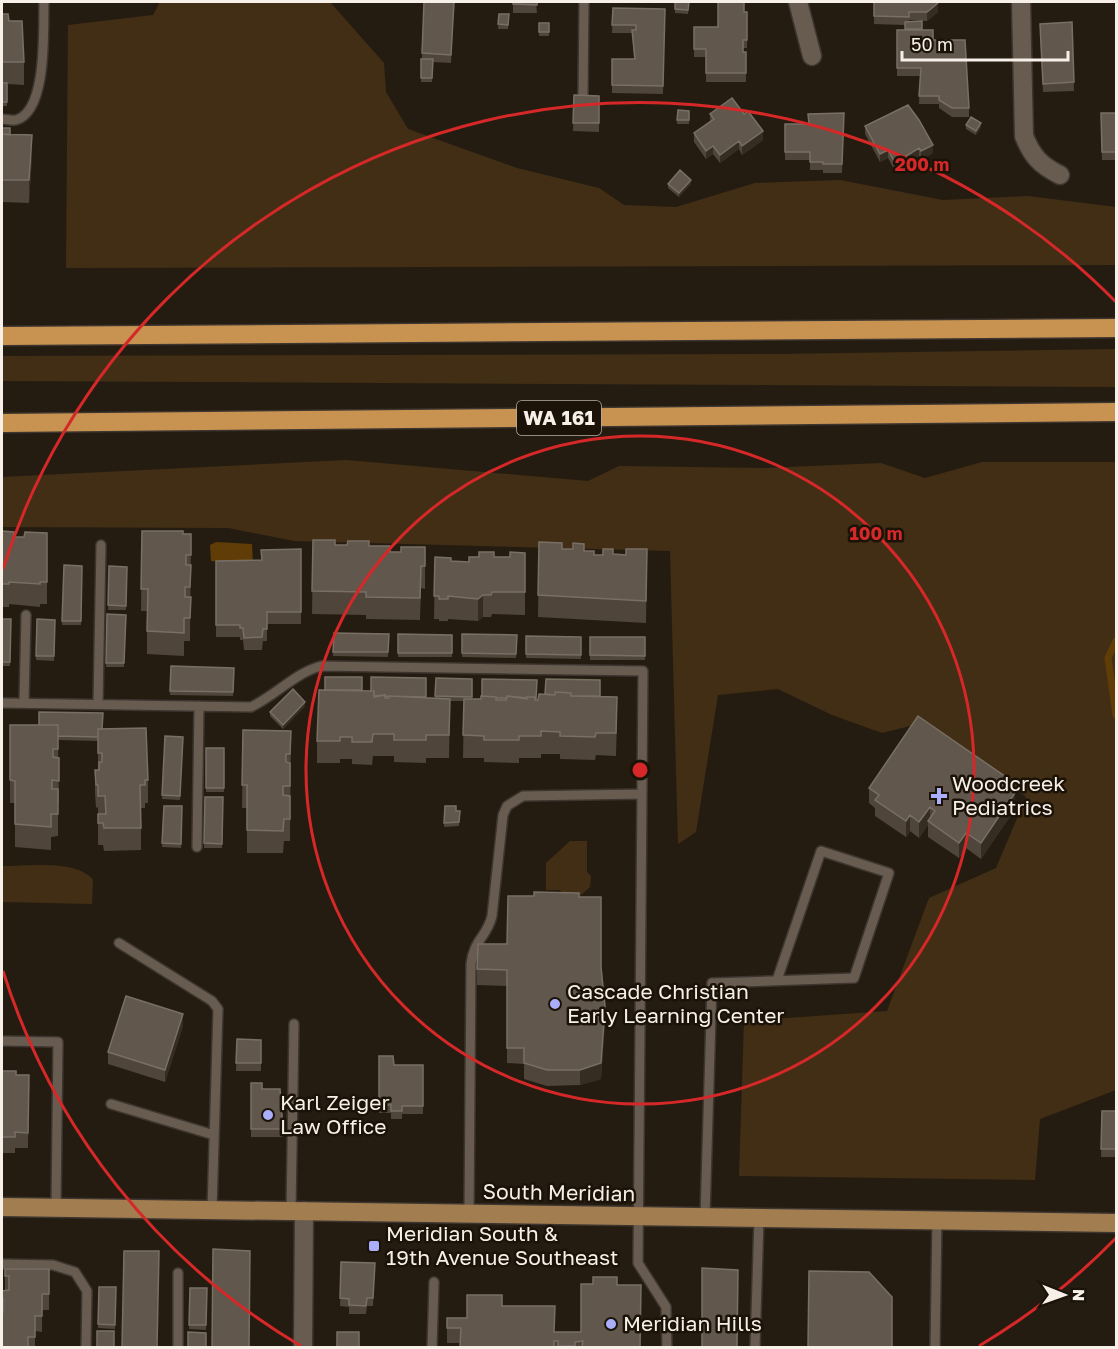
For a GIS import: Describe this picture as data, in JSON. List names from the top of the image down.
{
  "streets": {
    "highway": ["WA 161"],
    "main road": ["South Meridian"]
  },
  "places": {
    "health": ["Woodcreek Pediatrics"],
    "other": ["Cascade Christian Early Learning Center", "Karl Zeiger Law Office", "Meridian Hills"],
    "transit": ["Meridian South & 19th Avenue Southeast"]
  },
  "scale_bar": "50 m",
  "north": "right",
  "rings": ["200 m", "100 m"]
}
